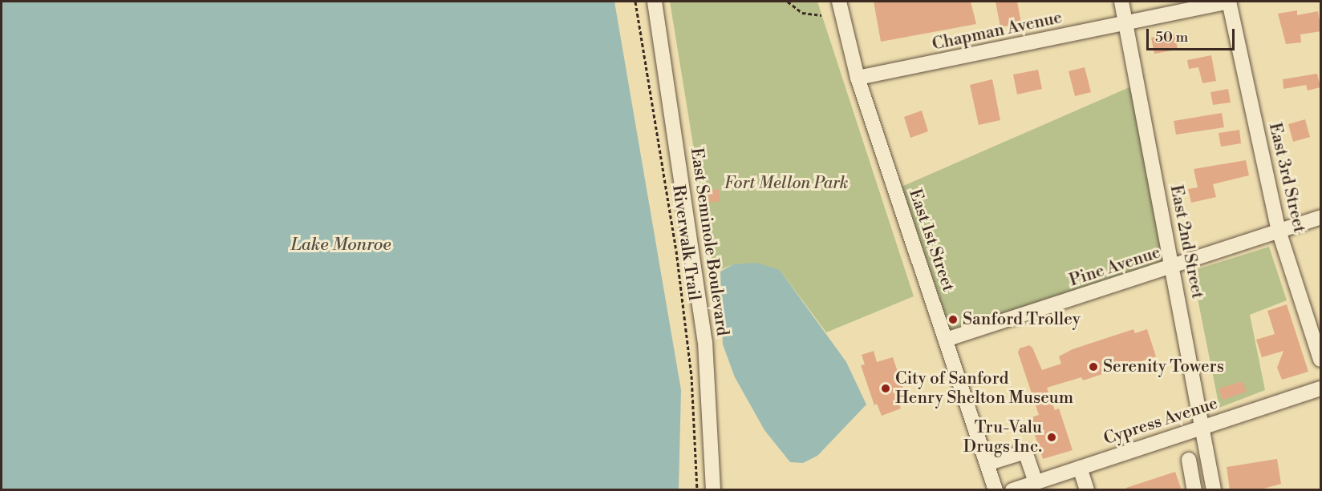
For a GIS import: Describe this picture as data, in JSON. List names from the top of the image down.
{
  "streets": {
    "street": [
      "Chapman Avenue",
      "East 3rd Street",
      "East 1st Street",
      "East Seminole Boulevard",
      "East 2nd Street",
      "Pine Avenue",
      "Cypress Avenue"
    ],
    "path": ["Riverwalk Trail"]
  },
  "crossings": [
    ["Chapman Avenue", "East 3rd Street"],
    ["Chapman Avenue", "East 1st Street"],
    ["Chapman Avenue", "East 2nd Street"],
    ["East 3rd Street", "Pine Avenue"],
    ["East 1st Street", "Pine Avenue"],
    ["East 2nd Street", "Pine Avenue"],
    ["East 2nd Street", "Cypress Avenue"]
  ],
  "water": ["Lake Monroe"],
  "parks": ["Fort Mellon Park"],
  "places": [
    "Sanford Trolley",
    "Serenity Towers",
    "City of Sanford Henry Shelton Museum",
    "Tru-Valu Drugs Inc."
  ],
  "scale_bar": "50 m"
}
